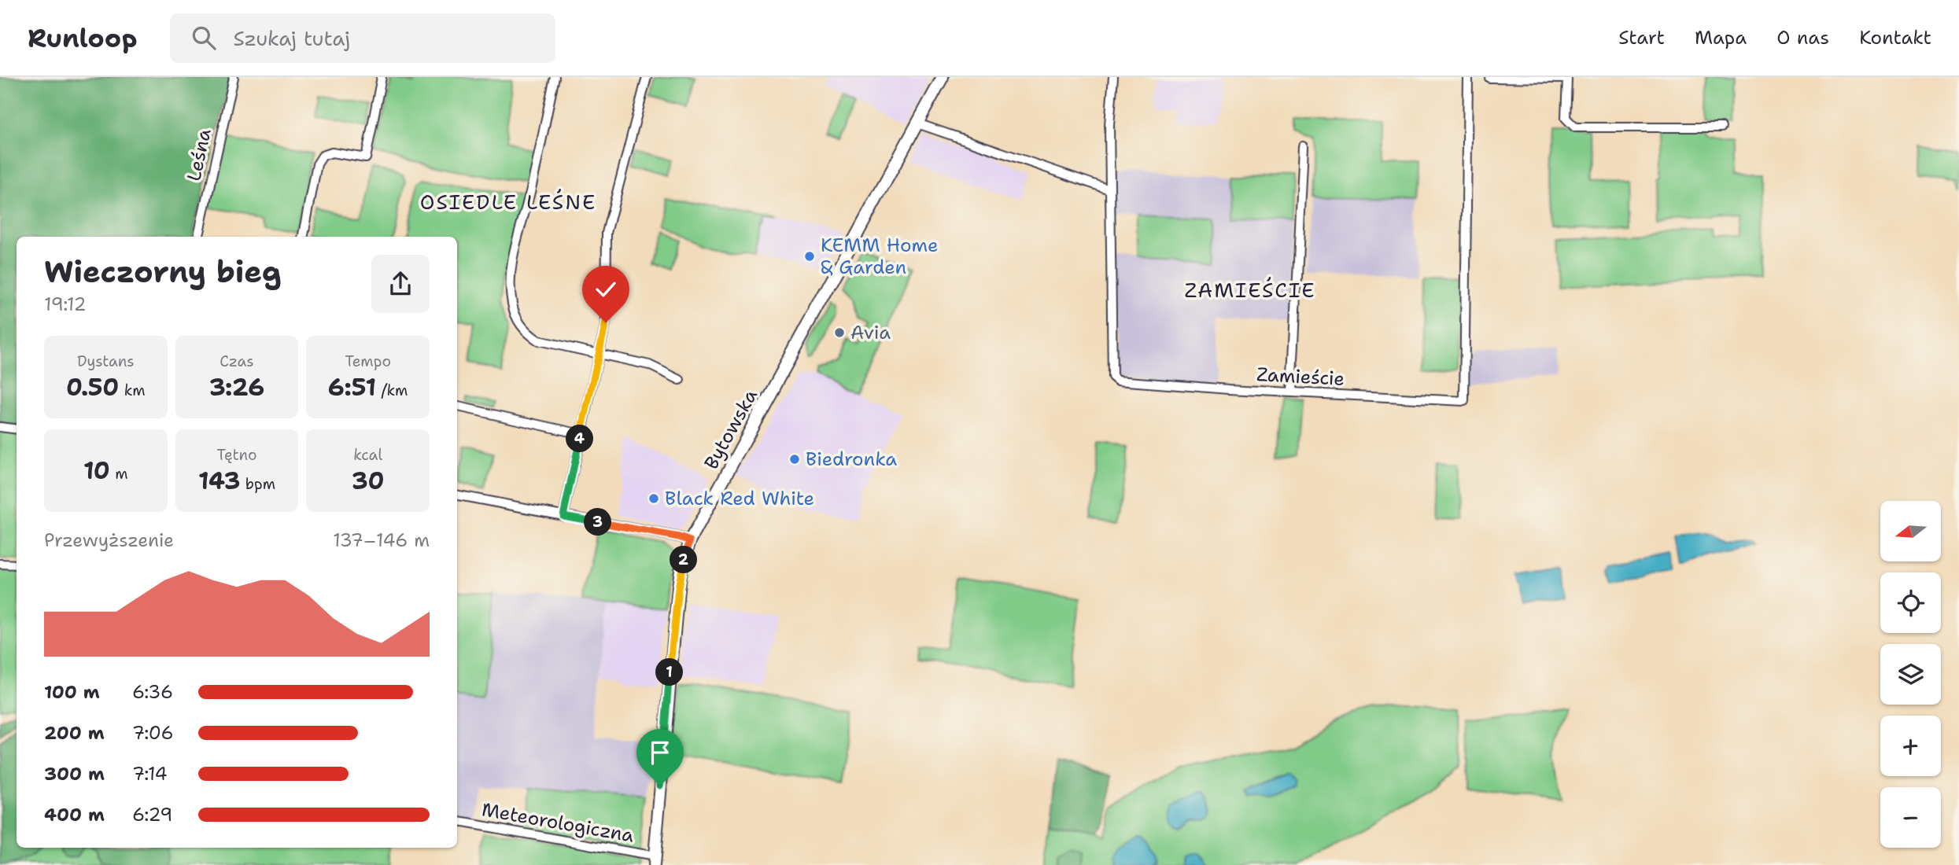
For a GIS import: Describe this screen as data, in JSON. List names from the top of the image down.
{
  "streets": {
    "main road": ["Bytowska"],
    "street": ["Leśna", "Zamieście", "Meteorologiczna"]
  },
  "crossings": [
    ["Bytowska", "Meteorologiczna"]
  ],
  "districts": ["OSIEDLE LEŚNE", "ZAMIEŚCIE"],
  "places": [
    "KEMM Home & Garden",
    "Avia",
    "Biedronka",
    "Black Red White"
  ],
  "north": "left",
  "page": {
    "header": "Runloop",
    "search": "Szukaj tutaj",
    "nav": [
      "Start",
      "Mapa",
      "O nas",
      "Kontakt"
    ],
    "heading": ["Wieczorny bieg", "19:12"],
    "stats": [
      ["Dystans", "0.50 km"],
      ["Czas", "3:26"],
      ["Tempo", "6:51 /km"],
      ["10 m"],
      ["Tętno", "143 bpm"],
      ["kcal", "30"]
    ],
    "pins": [
      "4",
      "3",
      "2",
      "1"
    ],
    "map_buttons": ["+", "−"],
    "chart": ["Przewyższenie", "137–146 m"],
    "list": [
      {
        "name": "100 m",
        "note": "6:36"
      },
      {
        "name": "200 m",
        "note": "7:06"
      },
      {
        "name": "300 m",
        "note": "7:14"
      },
      {
        "name": "400 m",
        "note": "6:29"
      }
    ]
  }
}
